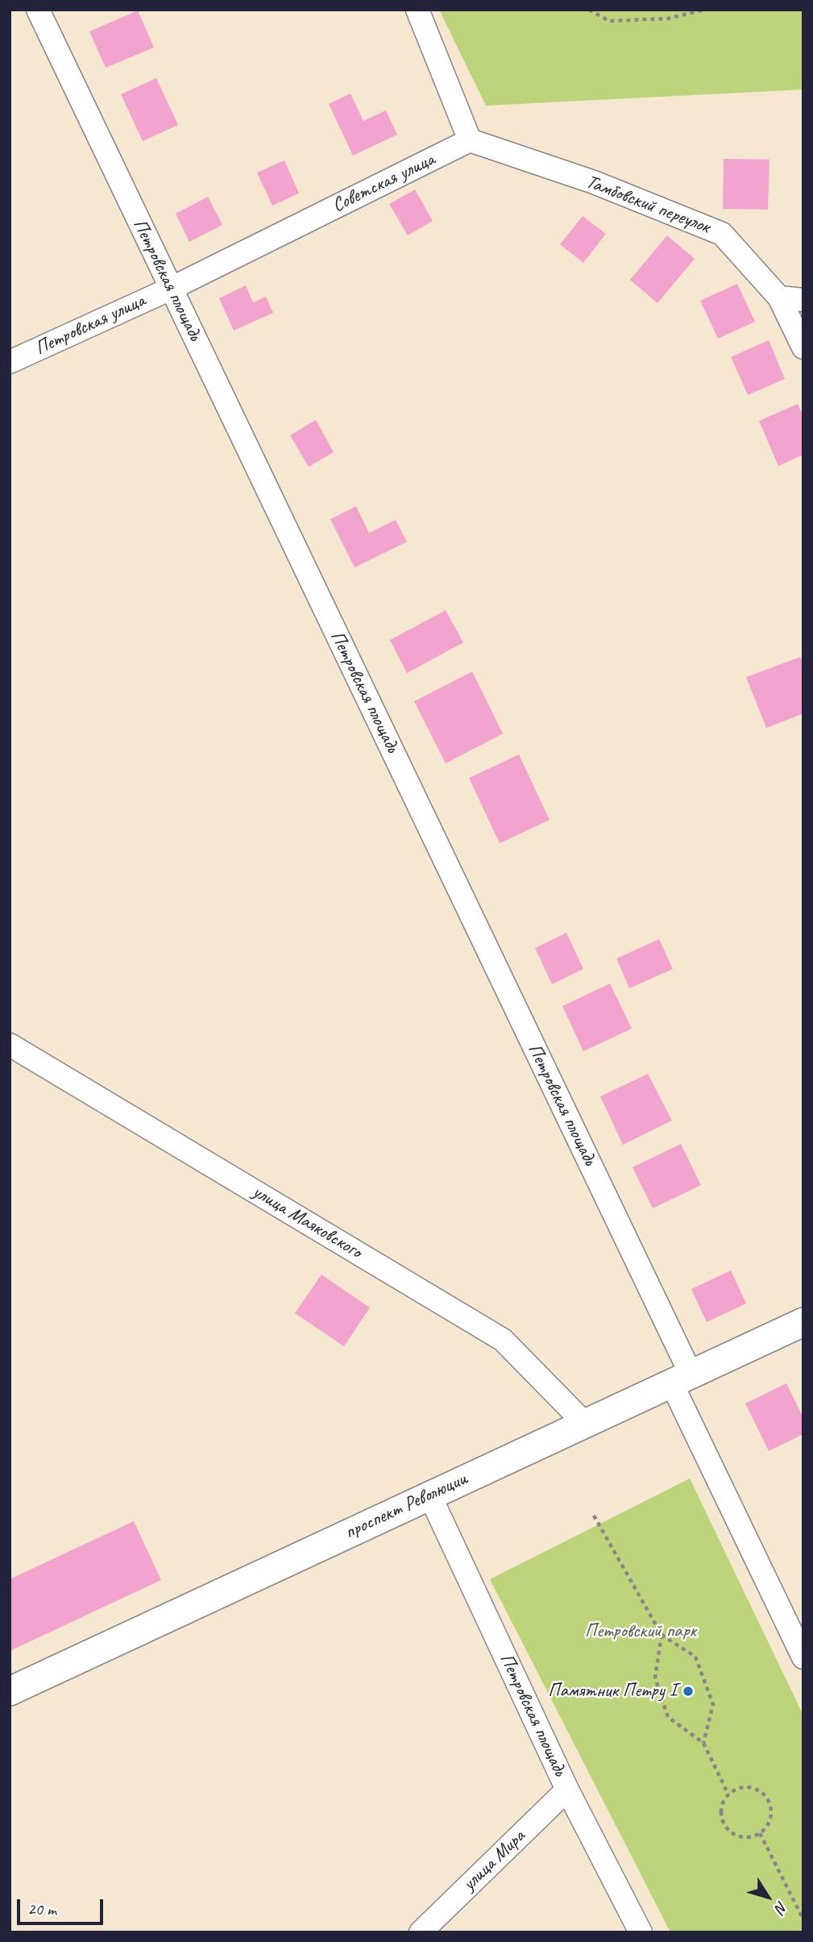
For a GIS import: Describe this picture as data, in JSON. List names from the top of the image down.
{
  "streets": {
    "street": [
      "Советская улица",
      "Тамбовский переулок",
      "Петровская площадь",
      "Петровская улица",
      "улица Маяковского",
      "проспект Революции",
      "улица Мира"
    ]
  },
  "crossings": [
    ["Советская улица", "Тамбовский переулок"],
    ["Советская улица", "Петровская площадь"],
    ["Советская улица", "Петровская улица"],
    ["Петровская площадь", "Петровская улица"],
    ["Петровская площадь", "проспект Революции"],
    ["Петровская площадь", "улица Мира"],
    ["улица Маяковского", "проспект Революции"]
  ],
  "parks": ["Петровский парк"],
  "places": ["Памятник Петру I"],
  "scale_bar": "20 m",
  "north": "bottom right"
}
